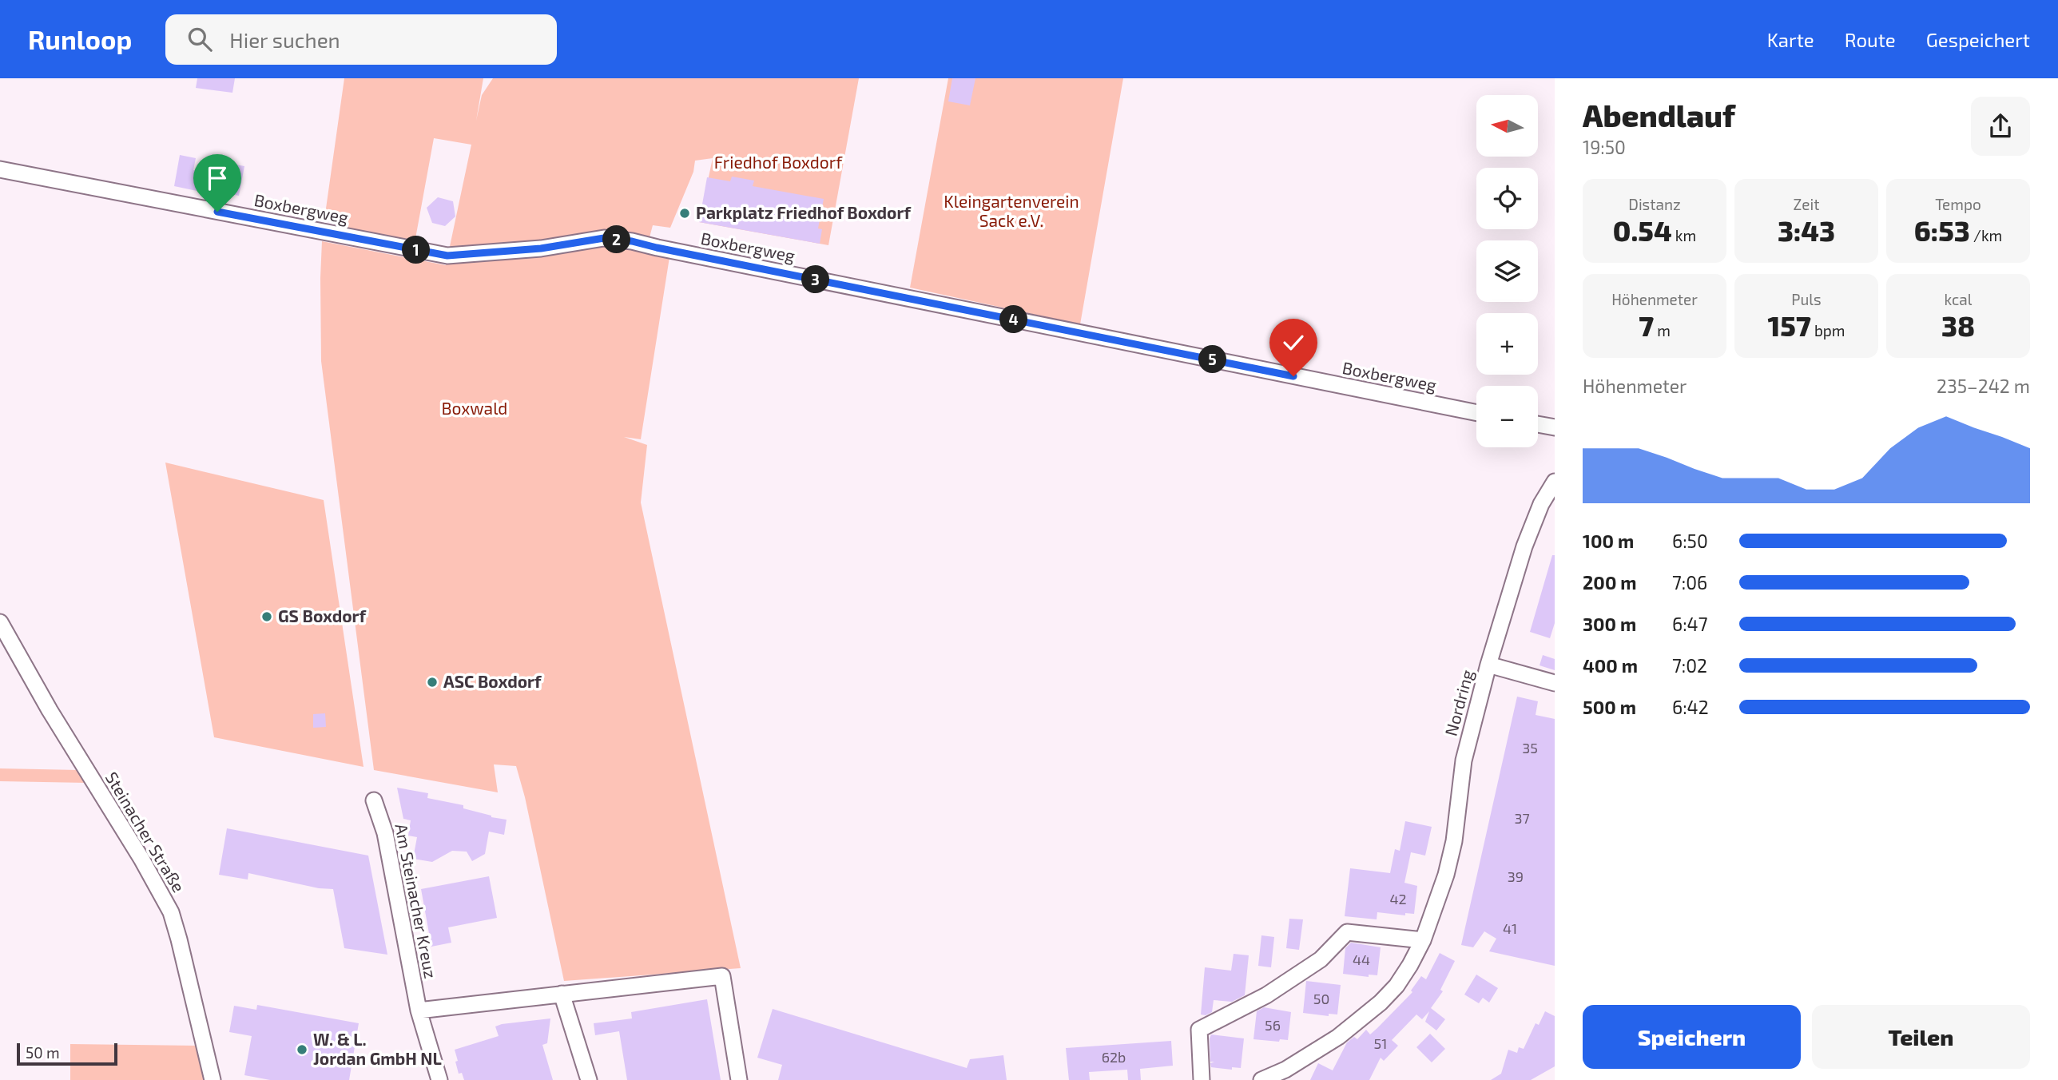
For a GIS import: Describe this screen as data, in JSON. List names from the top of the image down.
{
  "streets": {
    "street": [
      "Boxbergweg",
      "Nordring",
      "Steinacher Straße",
      "Am Steinacher Kreuz"
    ]
  },
  "parks": ["Friedhof Boxdorf", "Kleingartenverein Sack e.V.", "Boxwald"],
  "places": [
    "Parkplatz Friedhof Boxdorf",
    "GS Boxdorf",
    "ASC Boxdorf",
    "W. & L. Jordan GmbH NL"
  ],
  "house_numbers": [
    "35",
    "37",
    "39",
    "42",
    "41",
    "44",
    "50",
    "56",
    "51",
    "62b"
  ],
  "scale_bar": "50 m",
  "north": "left",
  "page": {
    "header": "Runloop",
    "search": "Hier suchen",
    "nav": ["Karte", "Route", "Gespeichert"],
    "heading": ["Abendlauf", "19:50"],
    "map_buttons": ["+", "−"],
    "stats": [
      ["Distanz", "0.54 km"],
      ["Zeit", "3:43"],
      ["Tempo", "6:53 /km"],
      ["Höhenmeter", "7 m"],
      ["Puls", "157 bpm"],
      ["kcal", "38"]
    ],
    "pins": [
      "2",
      "1",
      "3",
      "4",
      "5"
    ],
    "chart": ["Höhenmeter", "235–242 m"],
    "list": [
      {
        "name": "100 m",
        "note": "6:50"
      },
      {
        "name": "200 m",
        "note": "7:06"
      },
      {
        "name": "300 m",
        "note": "6:47"
      },
      {
        "name": "400 m",
        "note": "7:02"
      },
      {
        "name": "500 m",
        "note": "6:42"
      }
    ],
    "buttons": ["Speichern", "Teilen"],
    "scale": "50 m"
  }
}
